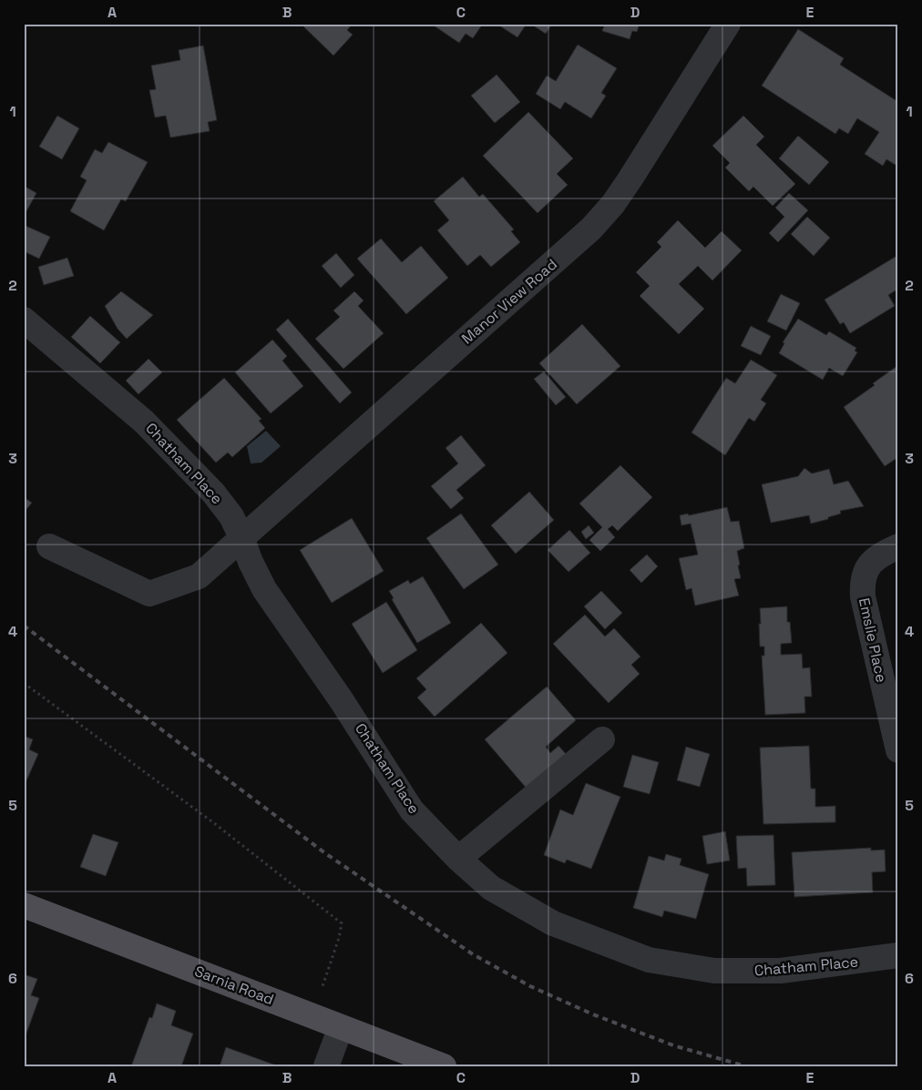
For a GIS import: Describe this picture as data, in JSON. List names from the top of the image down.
{
  "streets": {
    "main road": ["Sarnia Road"],
    "street": ["Manor View Road", "Chatham Place", "Emslie Place"]
  },
  "crossings": [
    ["Manor View Road", "Chatham Place"]
  ],
  "grid": {
    "columns": [
      "A",
      "B",
      "C",
      "D",
      "E"
    ],
    "rows": [
      "1",
      "2",
      "3",
      "4",
      "5",
      "6"
    ]
  }
}
